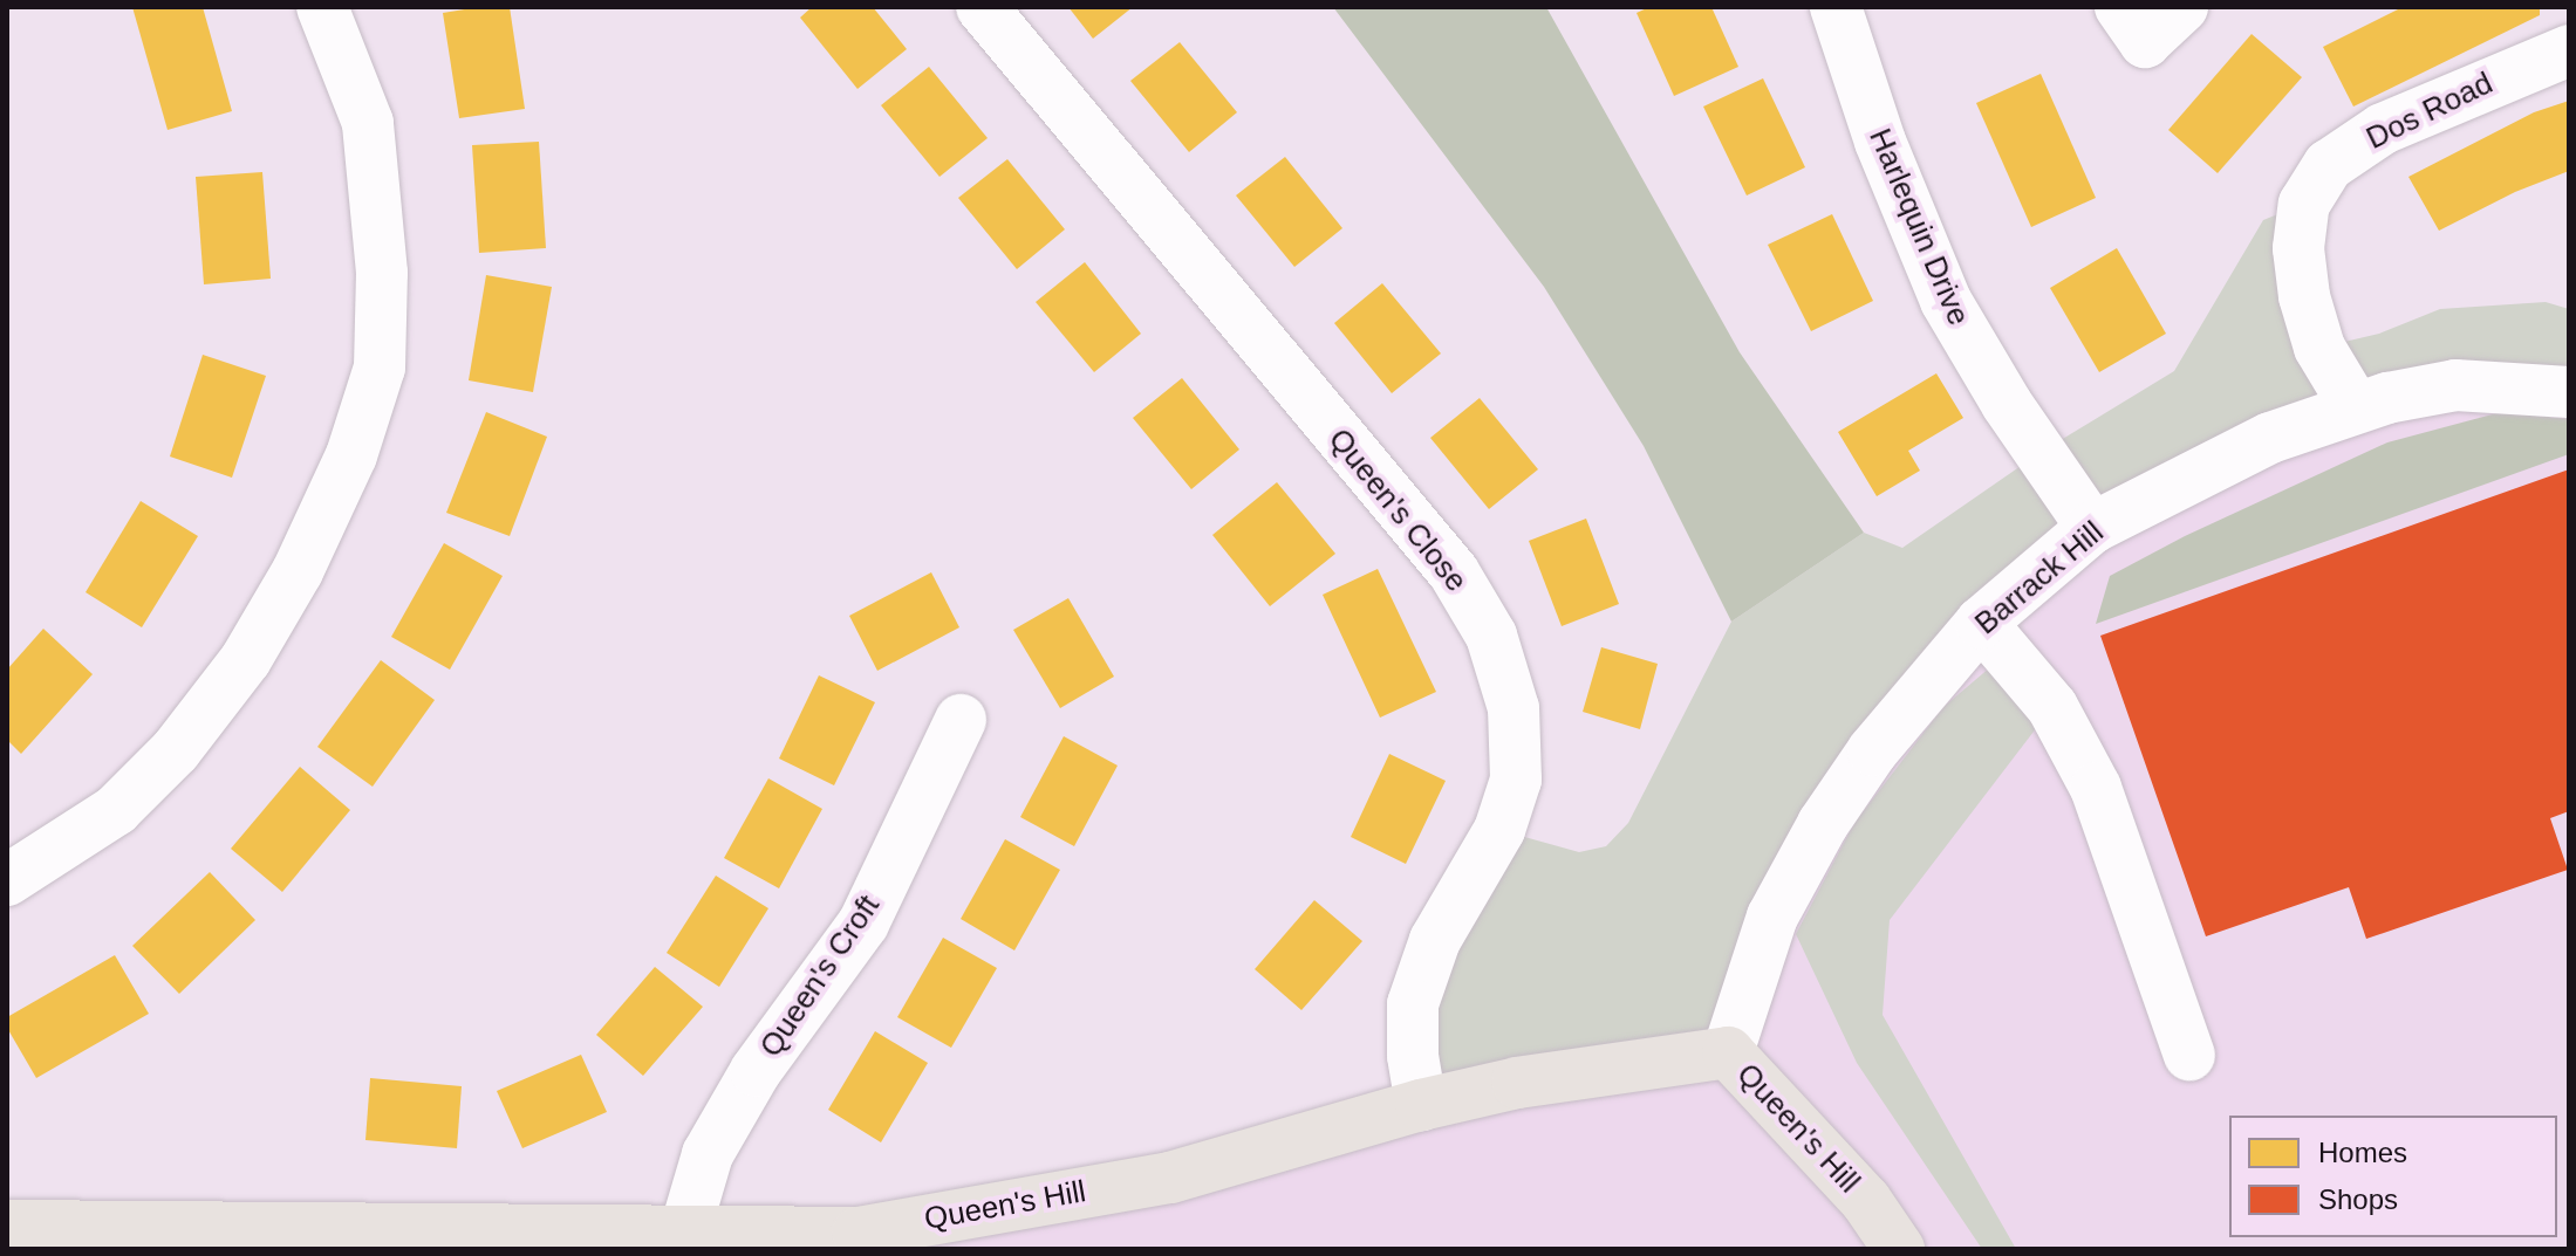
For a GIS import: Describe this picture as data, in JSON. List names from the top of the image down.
{
  "streets": {
    "main road": ["Queen's Hill"],
    "street": [
      "Dos Road",
      "Harlequin Drive",
      "Queen's Close",
      "Barrack Hill",
      "Queen's Croft"
    ]
  },
  "crossings": [
    ["Dos Road", "Barrack Hill"],
    ["Harlequin Drive", "Barrack Hill"],
    ["Queen's Close", "Queen's Hill"],
    ["Barrack Hill", "Queen's Hill"],
    ["Queen's Croft", "Queen's Hill"]
  ],
  "legend": ["Homes", "Shops"]
}
